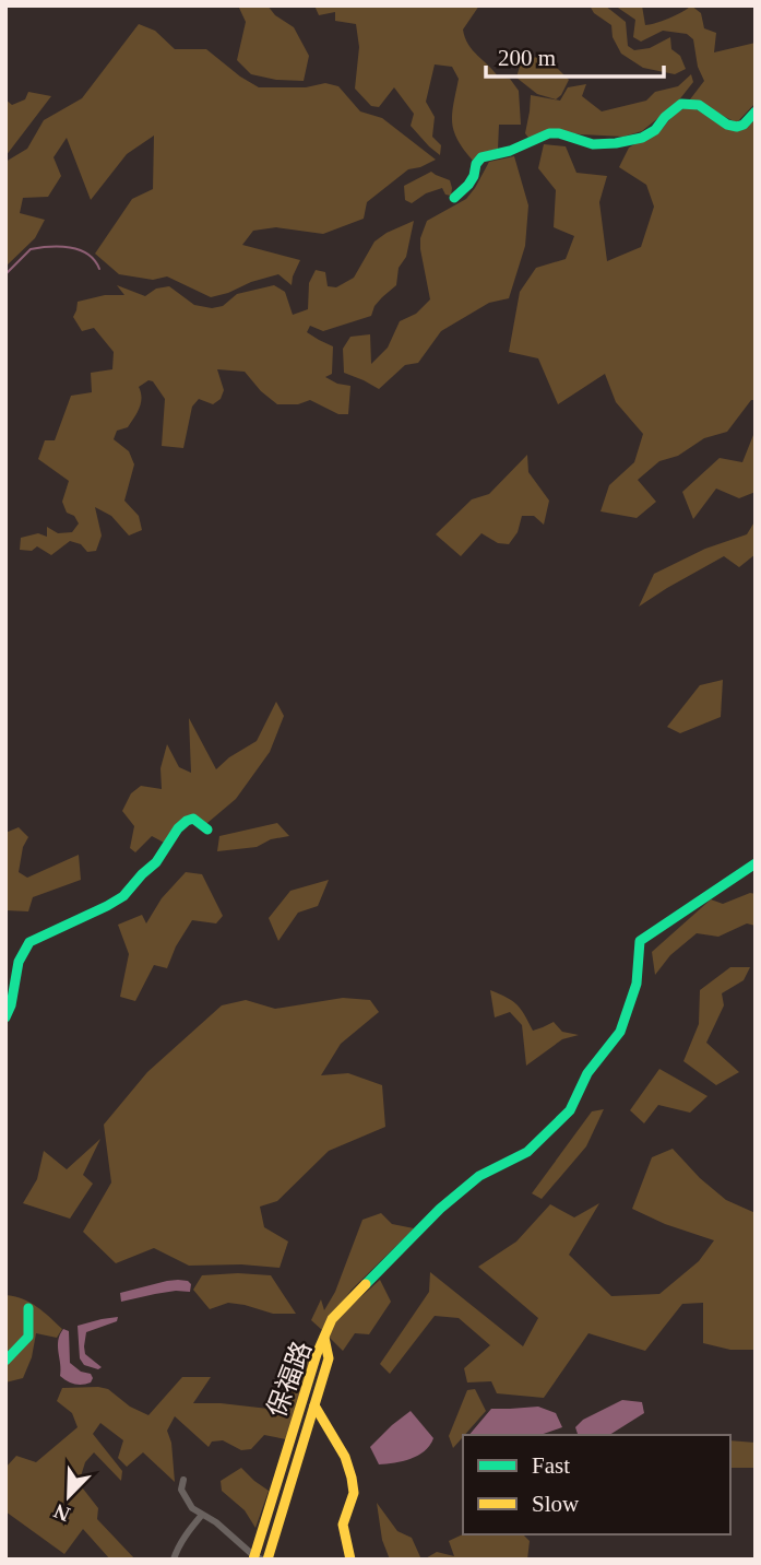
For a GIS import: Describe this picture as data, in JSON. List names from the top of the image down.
{
  "streets": {
    "street": ["保福路"]
  },
  "legend": ["Fast", "Slow"],
  "scale_bar": "200 m",
  "north": "bottom left"
}
